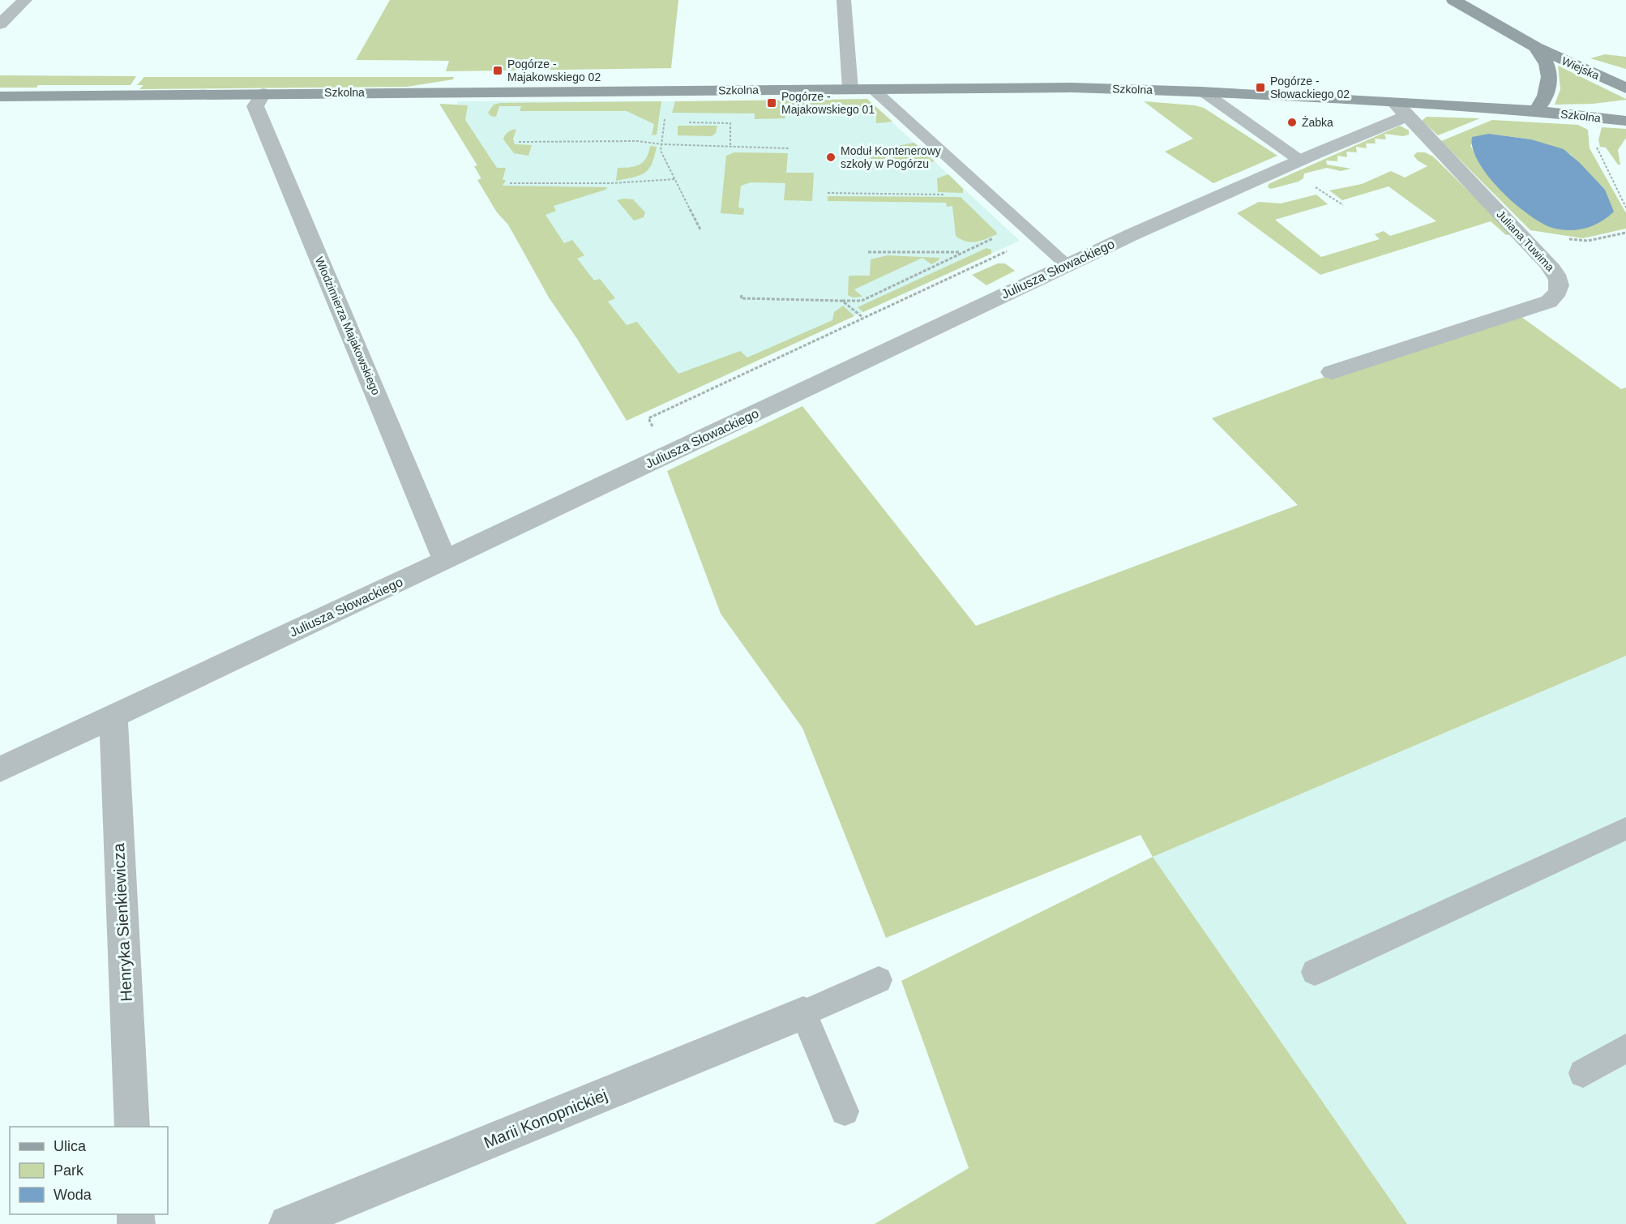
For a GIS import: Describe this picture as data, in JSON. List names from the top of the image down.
{
  "streets": {
    "street": [
      "Wiejska",
      "Szkolna",
      "Juliana Tuwima",
      "Juliusza Słowackiego",
      "Włodzimierza Majakowskiego",
      "Henryka Sienkiewicza",
      "Marii Konopnickiej"
    ]
  },
  "crossings": [
    ["Wiejska", "Szkolna"],
    ["Szkolna", "Juliana Tuwima"],
    ["Szkolna", "Juliusza Słowackiego"],
    ["Szkolna", "Włodzimierza Majakowskiego"],
    ["Juliana Tuwima", "Juliusza Słowackiego"],
    ["Juliusza Słowackiego", "Włodzimierza Majakowskiego"],
    ["Juliusza Słowackiego", "Henryka Sienkiewicza"]
  ],
  "places": {
    "transit": ["Pogórze - Majakowskiego 02", "Pogórze - Słowackiego 02", "Pogórze - Majakowskiego 01"],
    "other": ["Żabka", "Moduł Kontenerowy szkoły w Pogórzu"]
  },
  "legend": ["Ulica", "Park", "Woda"]
}
